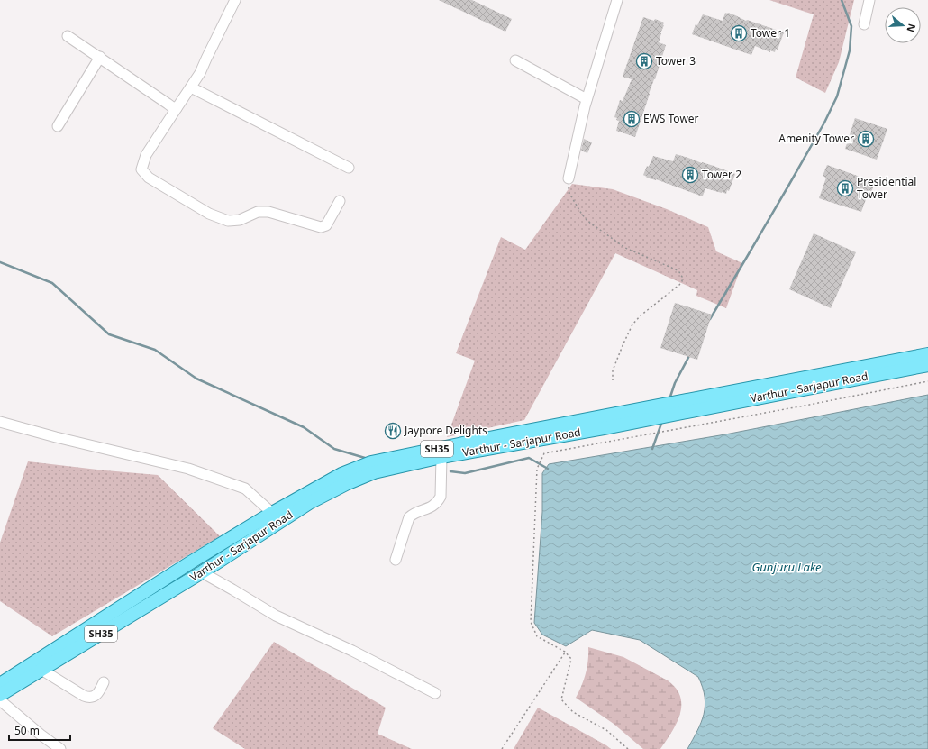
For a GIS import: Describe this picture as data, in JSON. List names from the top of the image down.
{
  "streets": {
    "main road": ["Varthur - Sarjapur Road", "SH35"]
  },
  "water": ["Gunjuru Lake"],
  "places": {
    "building": [
      "Tower 1",
      "Tower 3",
      "EWS Tower",
      "Amenity Tower",
      "Tower 2",
      "Presidential Tower"
    ],
    "restaurant": ["Jaypore Delights"]
  },
  "scale_bar": "50 m",
  "north": "right"
}
